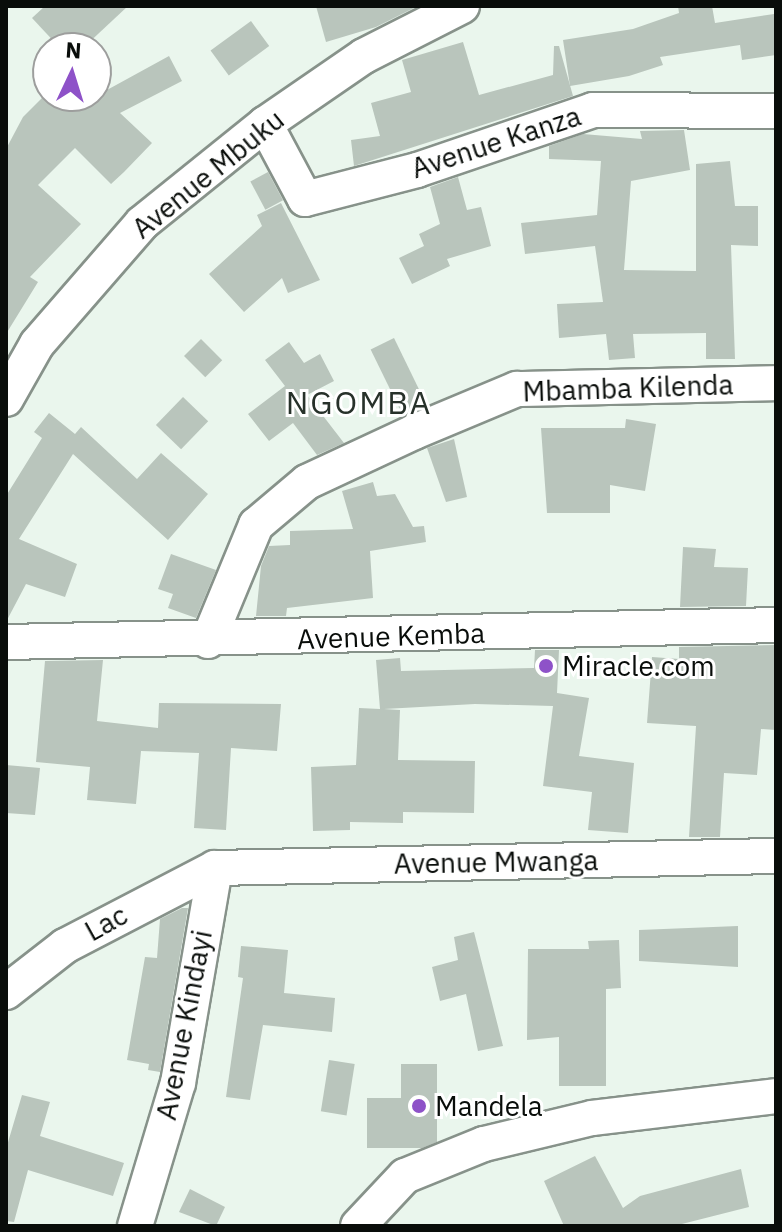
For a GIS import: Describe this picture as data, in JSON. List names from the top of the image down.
{
  "streets": {
    "street": [
      "Avenue Kanza",
      "Avenue Mbuku",
      "Mbamba Kilenda",
      "Avenue Kemba",
      "Avenue Mwanga",
      "Lac",
      "Avenue Kindayi"
    ]
  },
  "crossings": [
    ["Avenue Kanza", "Avenue Mbuku"],
    ["Mbamba Kilenda", "Avenue Kemba"],
    ["Avenue Mwanga", "Lac"],
    ["Avenue Mwanga", "Avenue Kindayi"],
    ["Lac", "Avenue Kindayi"]
  ],
  "districts": ["NGOMBA"],
  "places": ["Miracle.com", "Mandela"],
  "north": "top"
}
